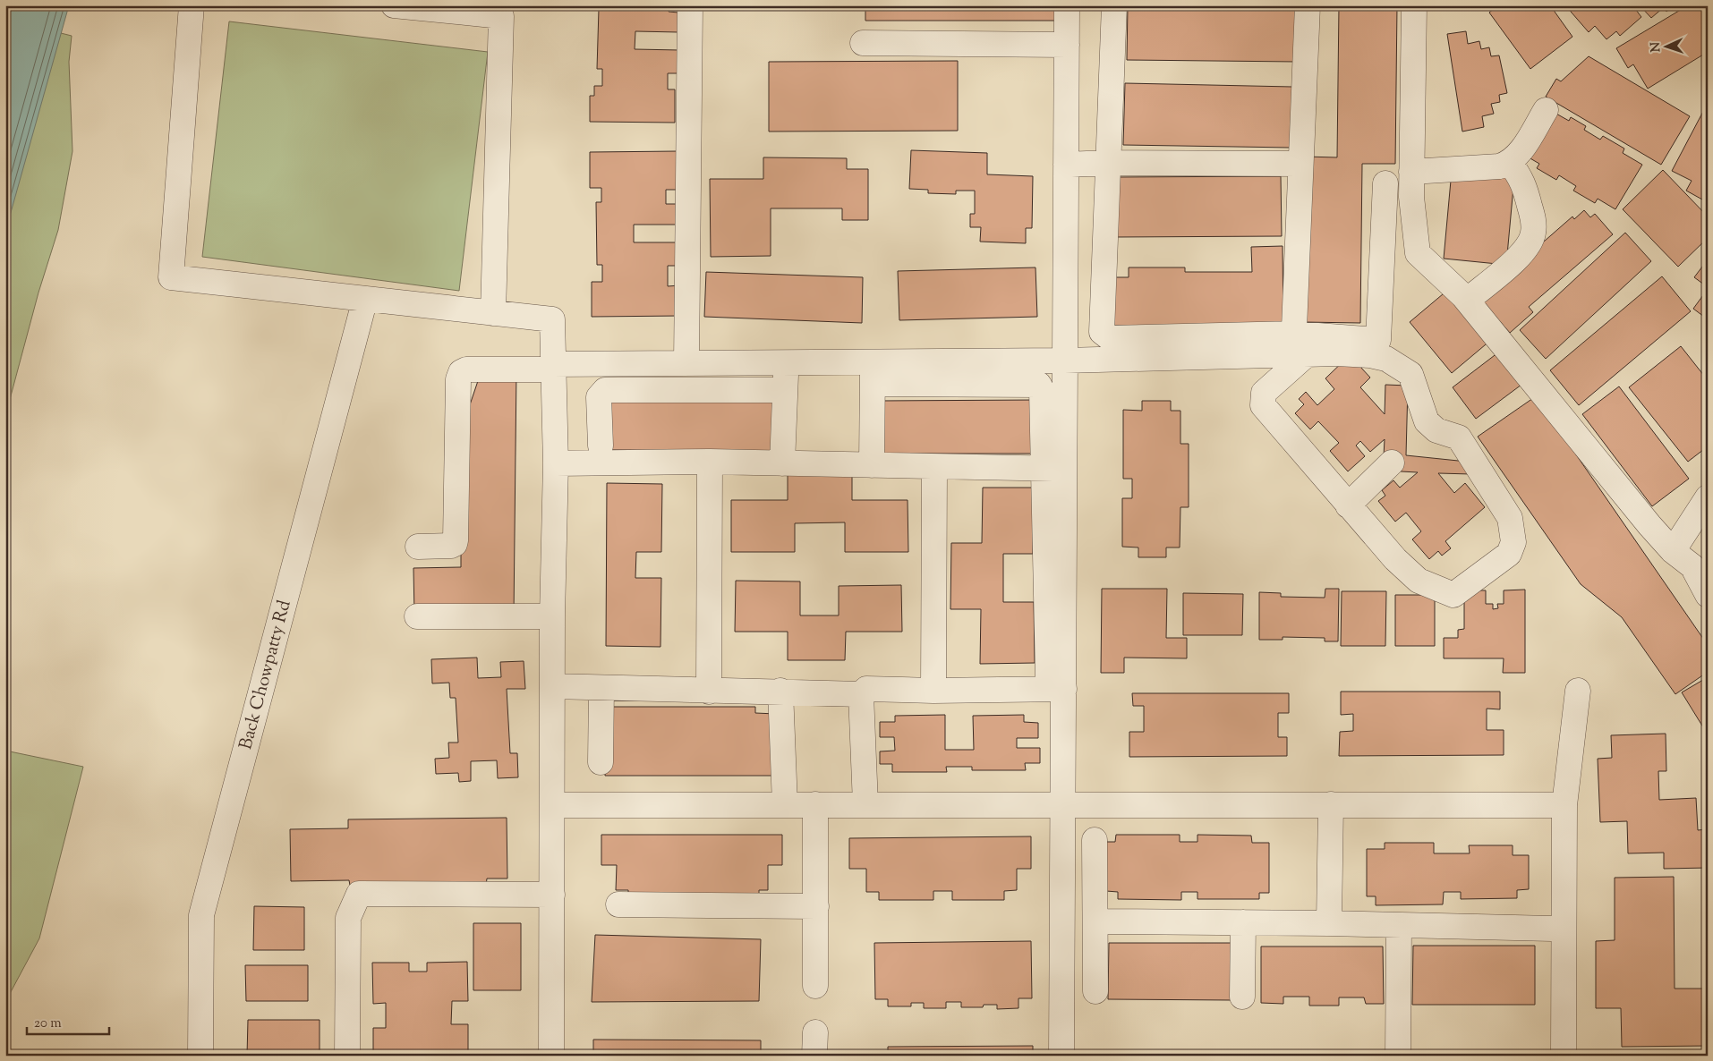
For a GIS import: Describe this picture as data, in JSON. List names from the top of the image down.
{
  "streets": {
    "street": ["Back Chowpatty Rd"]
  },
  "scale_bar": "20 m",
  "north": "left"
}
